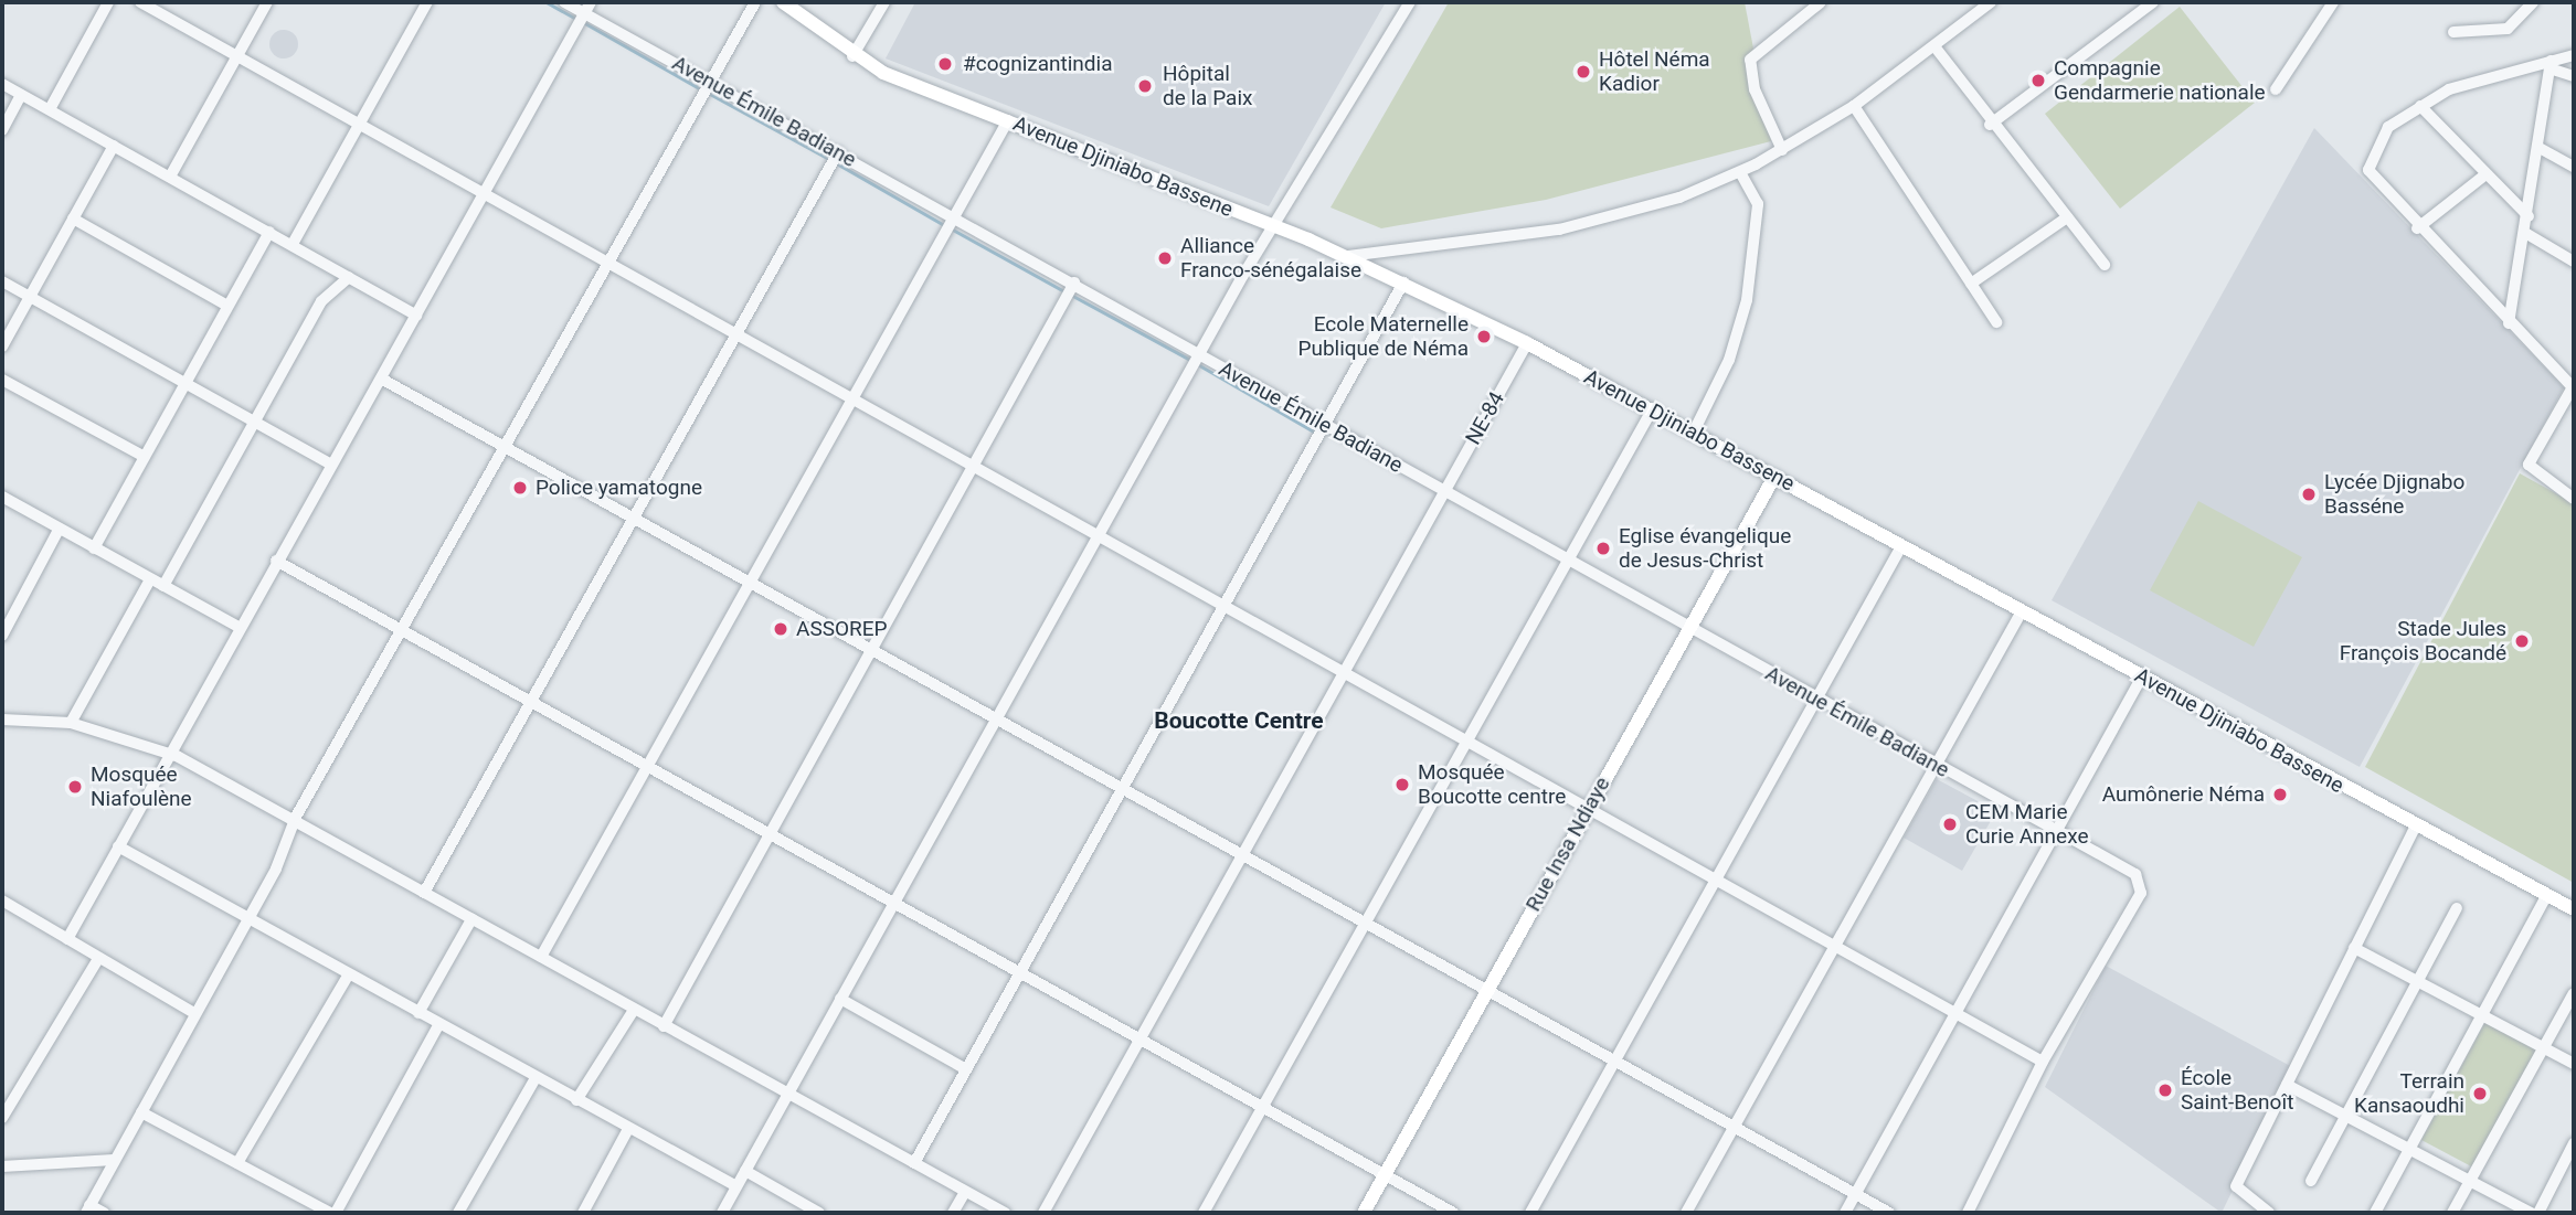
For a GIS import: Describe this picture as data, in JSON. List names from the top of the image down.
{
  "streets": {
    "main road": ["Avenue Djiniabo Bassene", "Rue Insa Ndiaye"],
    "street": ["Avenue Émile Badiane", "NE-84"]
  },
  "crossings": [
    ["Avenue Émile Badiane", "NE-84"],
    ["Avenue Émile Badiane", "Rue Insa Ndiaye"],
    ["Avenue Djiniabo Bassene", "NE-84"],
    ["Avenue Djiniabo Bassene", "Rue Insa Ndiaye"]
  ],
  "districts": ["Boucotte Centre"],
  "places": [
    "#cognizantindia",
    "Hôtel Néma Kadior",
    "Compagnie Gendarmerie nationale",
    "Hôpital de la Paix",
    "Alliance Franco-sénégalaise",
    "Ecole Maternelle Publique de Néma",
    "Police yamatogne",
    "Lycée Djignabo Basséne",
    "Eglise évangelique de Jesus-Christ",
    "ASSOREP",
    "Stade Jules François Bocandé",
    "Mosquée Boucotte centre",
    "Mosquée Niafoulène",
    "Aumônerie Néma",
    "CEM Marie Curie Annexe",
    "École Saint-Benoît",
    "Terrain Kansaoudhi"
  ]
}
